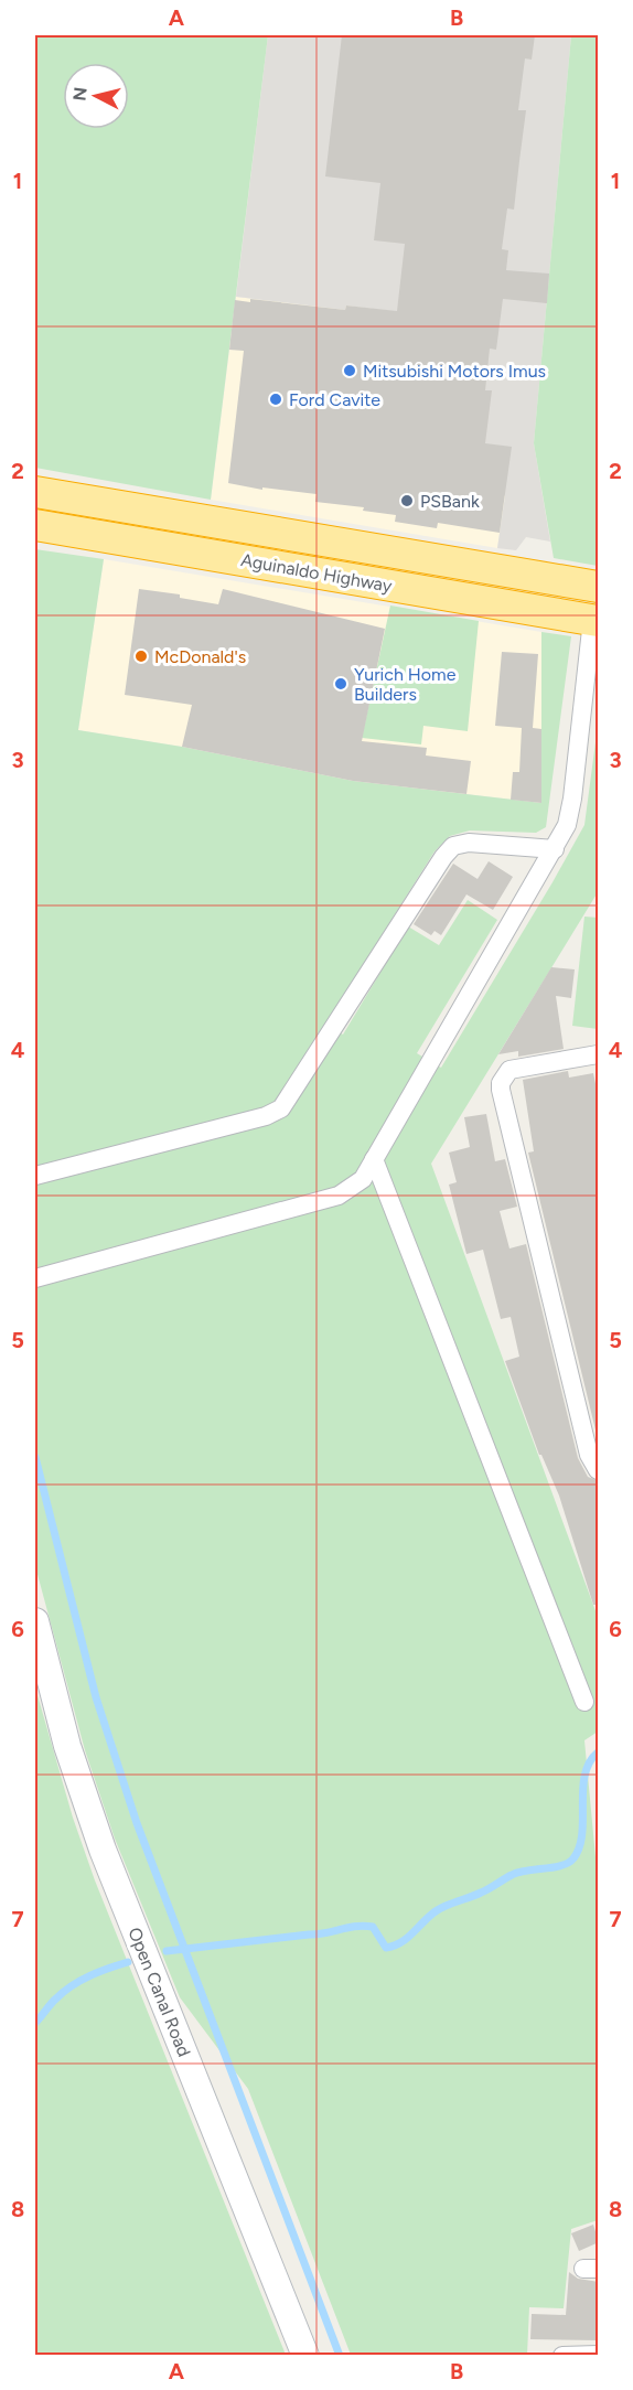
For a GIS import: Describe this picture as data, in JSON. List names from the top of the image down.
{
  "streets": {
    "highway": ["Aguinaldo Highway"],
    "main road": ["Open Canal Road"]
  },
  "places": [
    "Mitsubishi Motors Imus",
    "Ford Cavite",
    "PSBank",
    "McDonald's",
    "Yurich Home Builders"
  ],
  "north": "left",
  "grid": {
    "columns": ["A", "B"],
    "rows": [
      "1",
      "2",
      "3",
      "4",
      "5",
      "6",
      "7",
      "8"
    ]
  }
}
